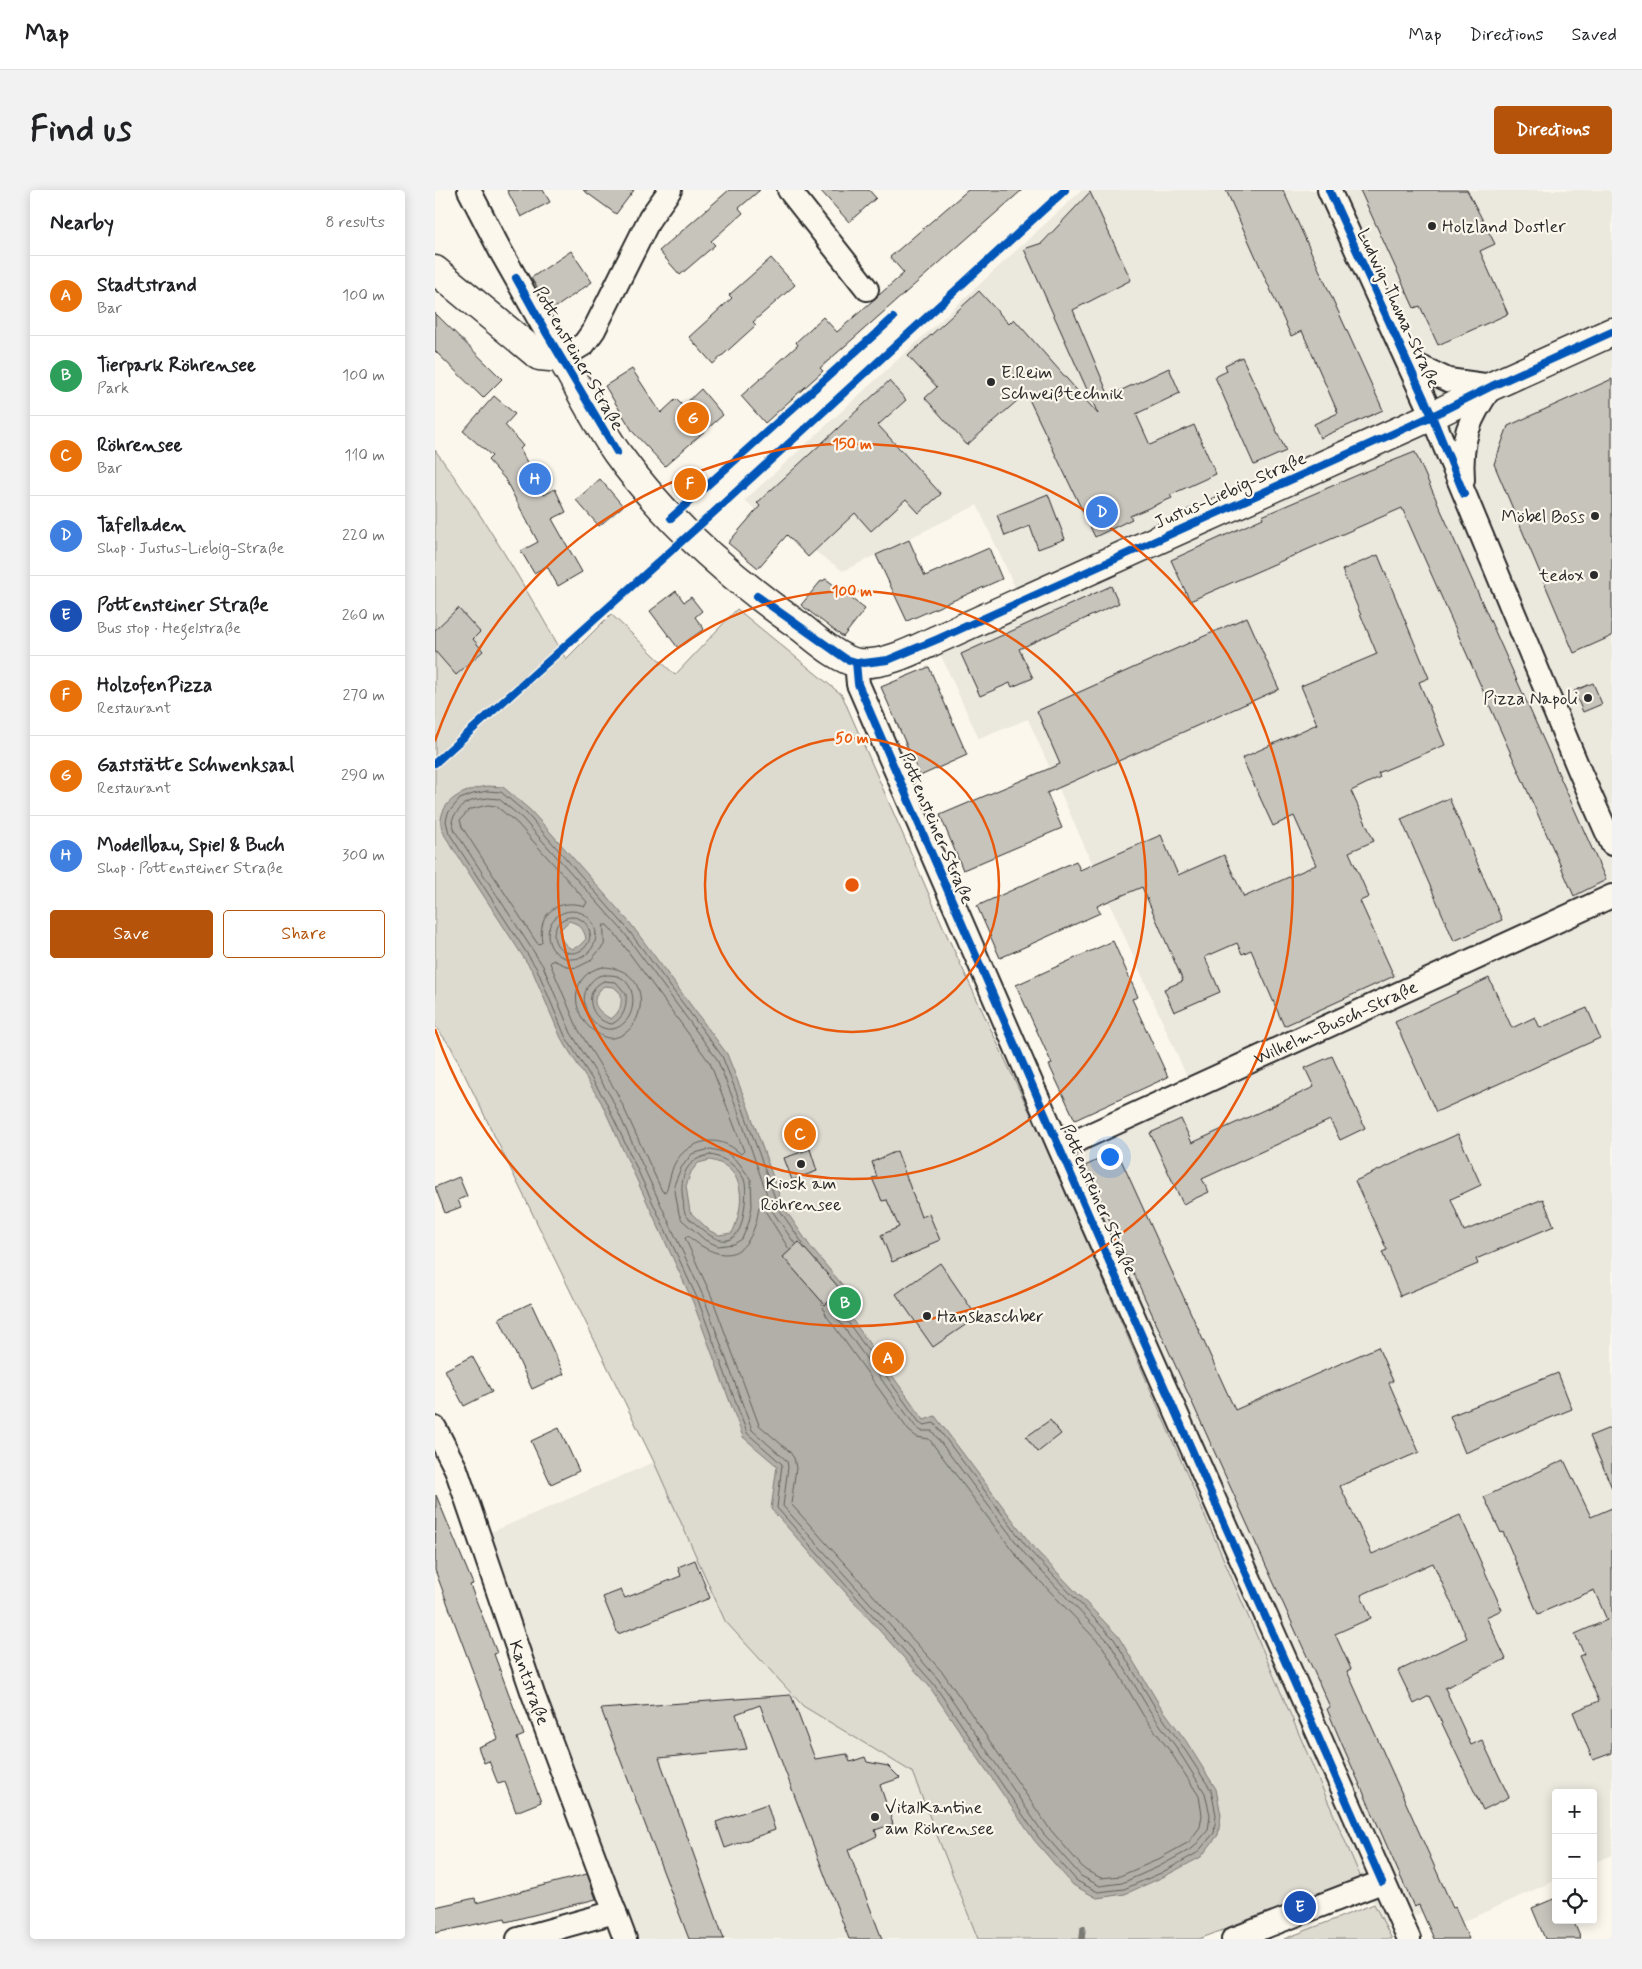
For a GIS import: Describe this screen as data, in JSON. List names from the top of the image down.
{
  "streets": {
    "main road": ["Pottensteiner Straße", "Justus-Liebig-Straße"],
    "street": ["Ludwig-Thoma-Straße", "Wilhelm-Busch-Straße", "Kantstraße"]
  },
  "crossings": [
    ["Ludwig-Thoma-Straße", "Justus-Liebig-Straße"],
    ["Pottensteiner Straße", "Justus-Liebig-Straße"],
    ["Pottensteiner Straße", "Wilhelm-Busch-Straße"]
  ],
  "places": [
    "Holzland Dostler",
    "E.Reim Schweißtechnik",
    "Möbel Boss",
    "tedox",
    "Pizza Napoli",
    "Kiosk am Röhrensee",
    "Hanskaschber",
    "VitalKantine am Röhrensee"
  ],
  "page": {
    "header": "Map",
    "nav": ["Map", "Directions", "Saved"],
    "buttons": [
      "Directions",
      ["Save", "Share"]
    ],
    "title": "Find us",
    "heading": ["Nearby", "8 results"],
    "list": [
      {
        "mark": "A",
        "name": "Stadtstrand",
        "note": "Bar",
        "value": "100 m"
      },
      {
        "mark": "B",
        "name": "Tierpark Röhrensee",
        "note": "Park",
        "value": "100 m"
      },
      {
        "mark": "C",
        "name": "Röhrensee",
        "note": "Bar",
        "value": "110 m"
      },
      {
        "mark": "D",
        "name": "Tafelladen",
        "note": "Shop · Justus-Liebig-Straße",
        "value": "220 m"
      },
      {
        "mark": "E",
        "name": "Pottensteiner Straße",
        "note": "Bus stop · Hegelstraße",
        "value": "260 m"
      },
      {
        "mark": "F",
        "name": "HolzofenPizza",
        "note": "Restaurant",
        "value": "270 m"
      },
      {
        "mark": "G",
        "name": "Gaststätte Schwenksaal",
        "note": "Restaurant",
        "value": "290 m"
      },
      {
        "mark": "H",
        "name": "Modellbau, Spiel & Buch",
        "note": "Shop · Pottensteiner Straße",
        "value": "300 m"
      }
    ],
    "pins": [
      "G",
      "H",
      "F",
      "D",
      "C",
      "B",
      "A",
      "E"
    ],
    "map_buttons": ["+", "−"]
  },
  "rings": ["150 m", "100 m", "50 m"]
}
